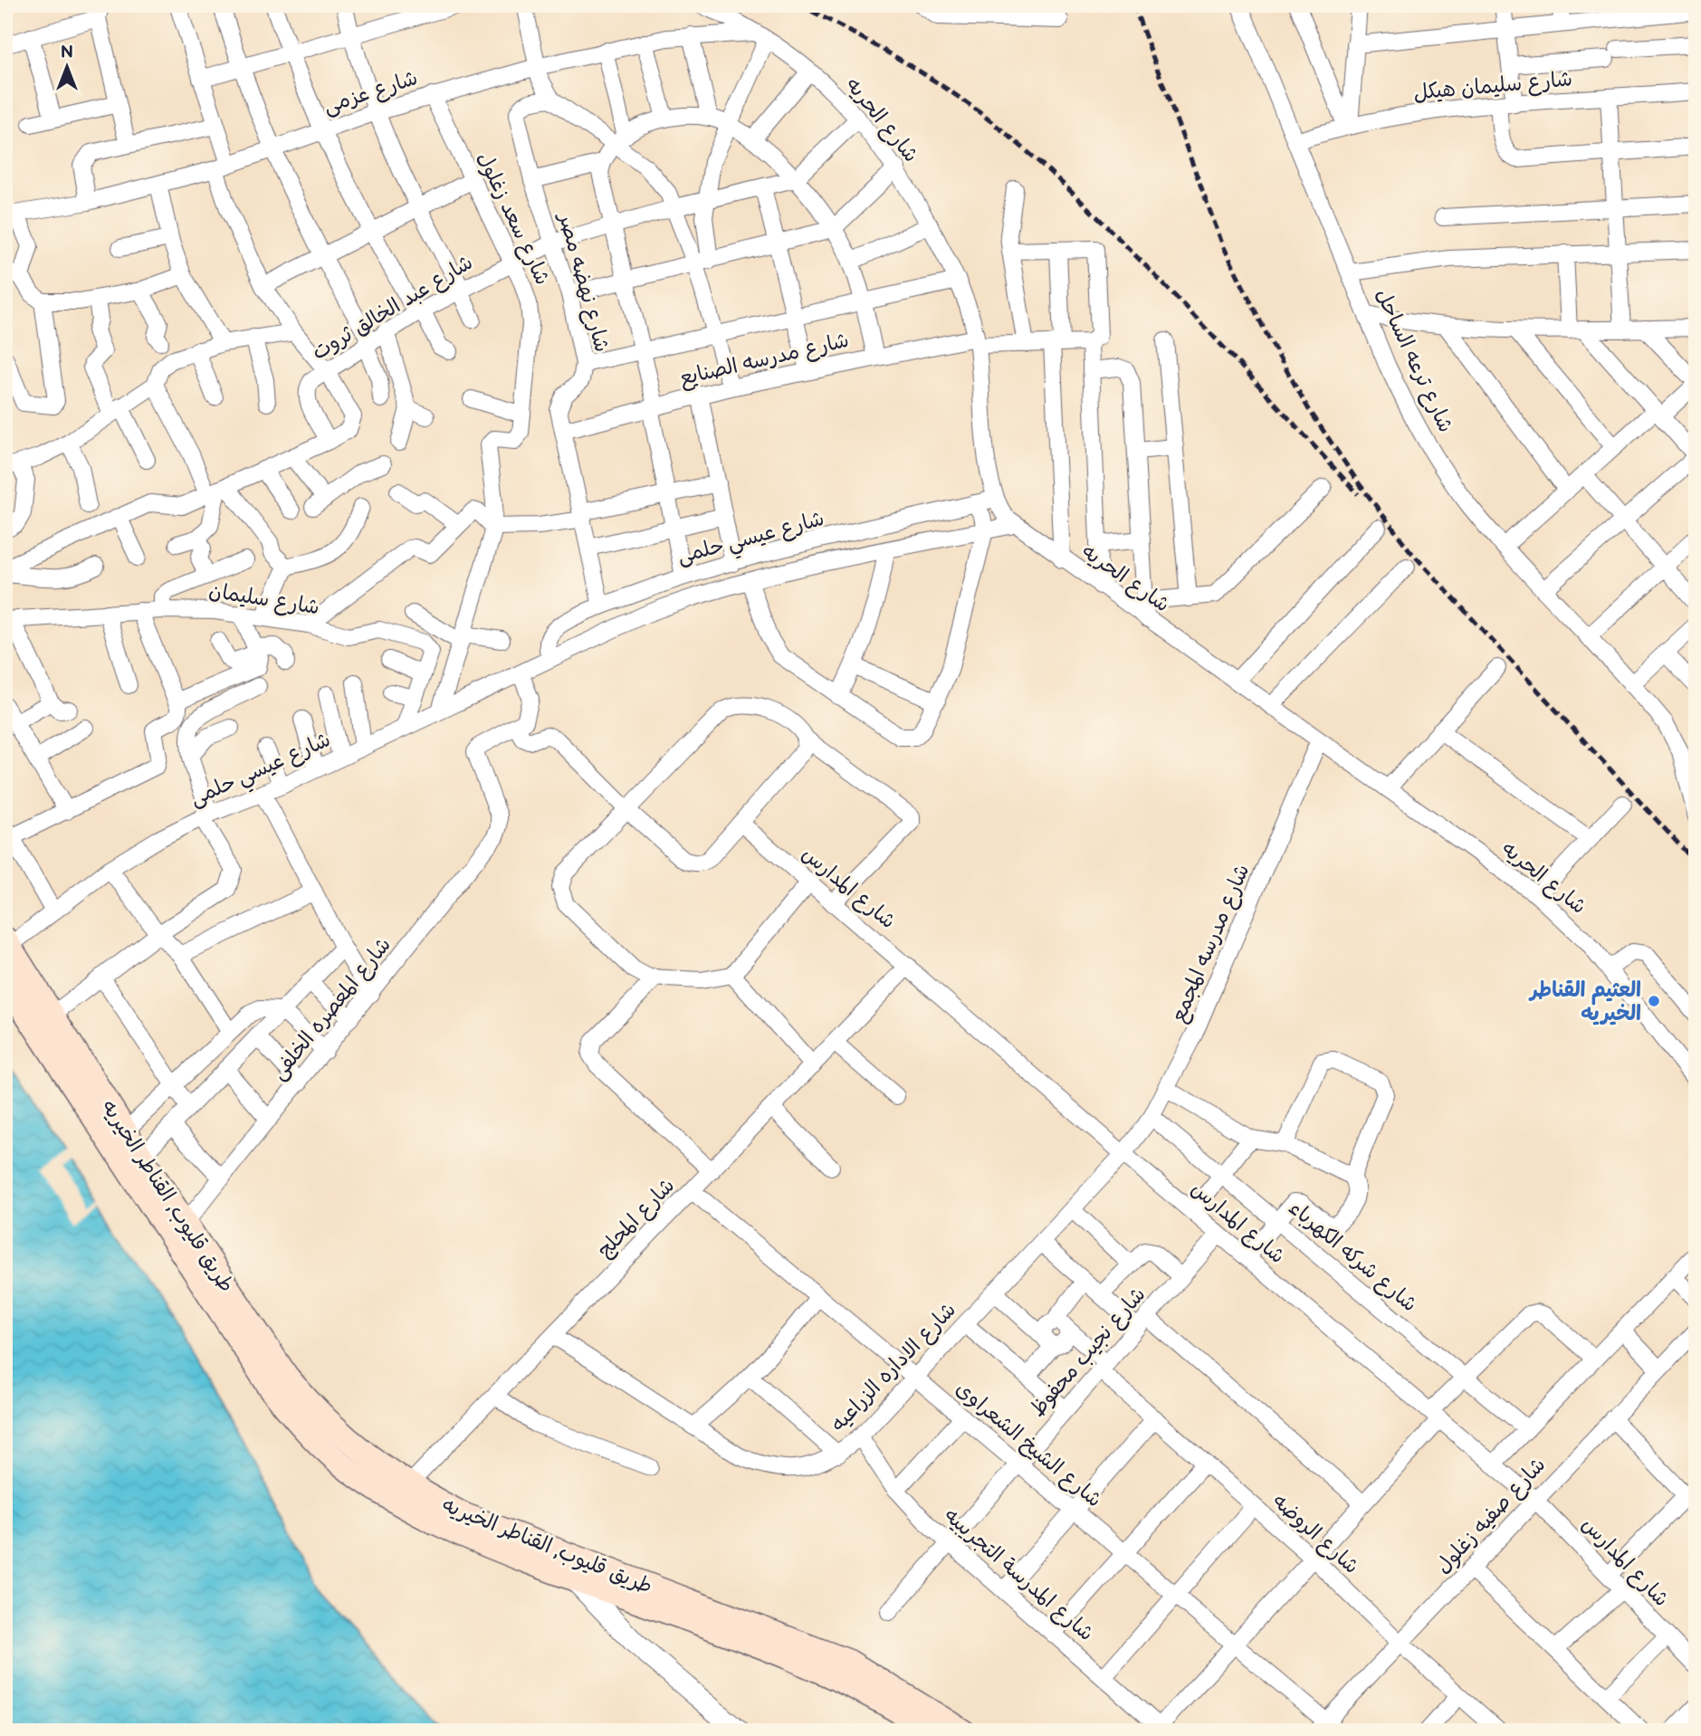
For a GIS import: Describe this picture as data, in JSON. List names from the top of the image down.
{
  "streets": {
    "main road": ["طريق قليوب, القناطر الخيريه"],
    "street": [
      "شارع سليمان هيكل",
      "شارع عزمى",
      "شارع الحريه",
      "شارع سعد زغلول",
      "شارع نهضه مصر",
      "شارع عبد الخالق ثروت",
      "شارع مدرسه الصنايع",
      "شارع ترعه الساحل",
      "شارع عيسي حلمى",
      "شارع سليمان",
      "شارع المدارس",
      "شارع مدرسه المجمع",
      "شارع المعصره الخلفى",
      "شارع المحلج",
      "شارع شركه الكهرباء",
      "شارع نجيب محفوظ",
      "شارع الاداره الزراعيه",
      "شارع الشيخ الشعراوى",
      "شارع صفيه زغلول",
      "شارع الروضه",
      "شارع المدرسة التجريبيه"
    ]
  },
  "crossings": [
    ["شارع سليمان هيكل", "شارع ترعه الساحل"],
    ["شارع عزمى", "شارع الحريه"],
    ["شارع عزمى", "شارع سعد زغلول"],
    ["شارع الحريه", "شارع مدرسه الصنايع"],
    ["شارع الحريه", "شارع عيسي حلمى"],
    ["شارع الحريه", "شارع مدرسه المجمع"],
    ["شارع سعد زغلول", "شارع عبد الخالق ثروت"],
    ["شارع سعد زغلول", "شارع عيسي حلمى"],
    ["شارع نهضه مصر", "شارع عبد الخالق ثروت"],
    ["شارع نهضه مصر", "شارع مدرسه الصنايع"],
    ["شارع نهضه مصر", "شارع عيسي حلمى"],
    ["شارع عيسي حلمى", "شارع سليمان"],
    ["شارع عيسي حلمى", "طريق قليوب, القناطر الخيريه"],
    ["شارع المدارس", "شارع مدرسه المجمع"],
    ["شارع المدارس", "شارع المحلج"],
    ["شارع المدارس", "شارع نجيب محفوظ"],
    ["شارع المدارس", "شارع الاداره الزراعيه"],
    ["شارع المدارس", "شارع صفيه زغلول"],
    ["شارع مدرسه المجمع", "شارع شركه الكهرباء"],
    ["شارع مدرسه المجمع", "شارع الاداره الزراعيه"],
    ["شارع المعصره الخلفى", "طريق قليوب, القناطر الخيريه"],
    ["طريق قليوب, القناطر الخيريه", "شارع المحلج"],
    ["شارع المحلج", "شارع الاداره الزراعيه"],
    ["شارع المحلج", "شارع الشيخ الشعراوى"],
    ["شارع نجيب محفوظ", "شارع الشيخ الشعراوى"],
    ["شارع نجيب محفوظ", "شارع الروضه"],
    ["شارع نجيب محفوظ", "شارع المدرسة التجريبيه"],
    ["شارع الاداره الزراعيه", "شارع الشيخ الشعراوى"],
    ["شارع الاداره الزراعيه", "شارع المدرسة التجريبيه"],
    ["شارع الشيخ الشعراوى", "شارع صفيه زغلول"],
    ["شارع صفيه زغلول", "شارع الروضه"]
  ],
  "places": ["العثيم القناطر الخيريه"],
  "north": "top"
}
